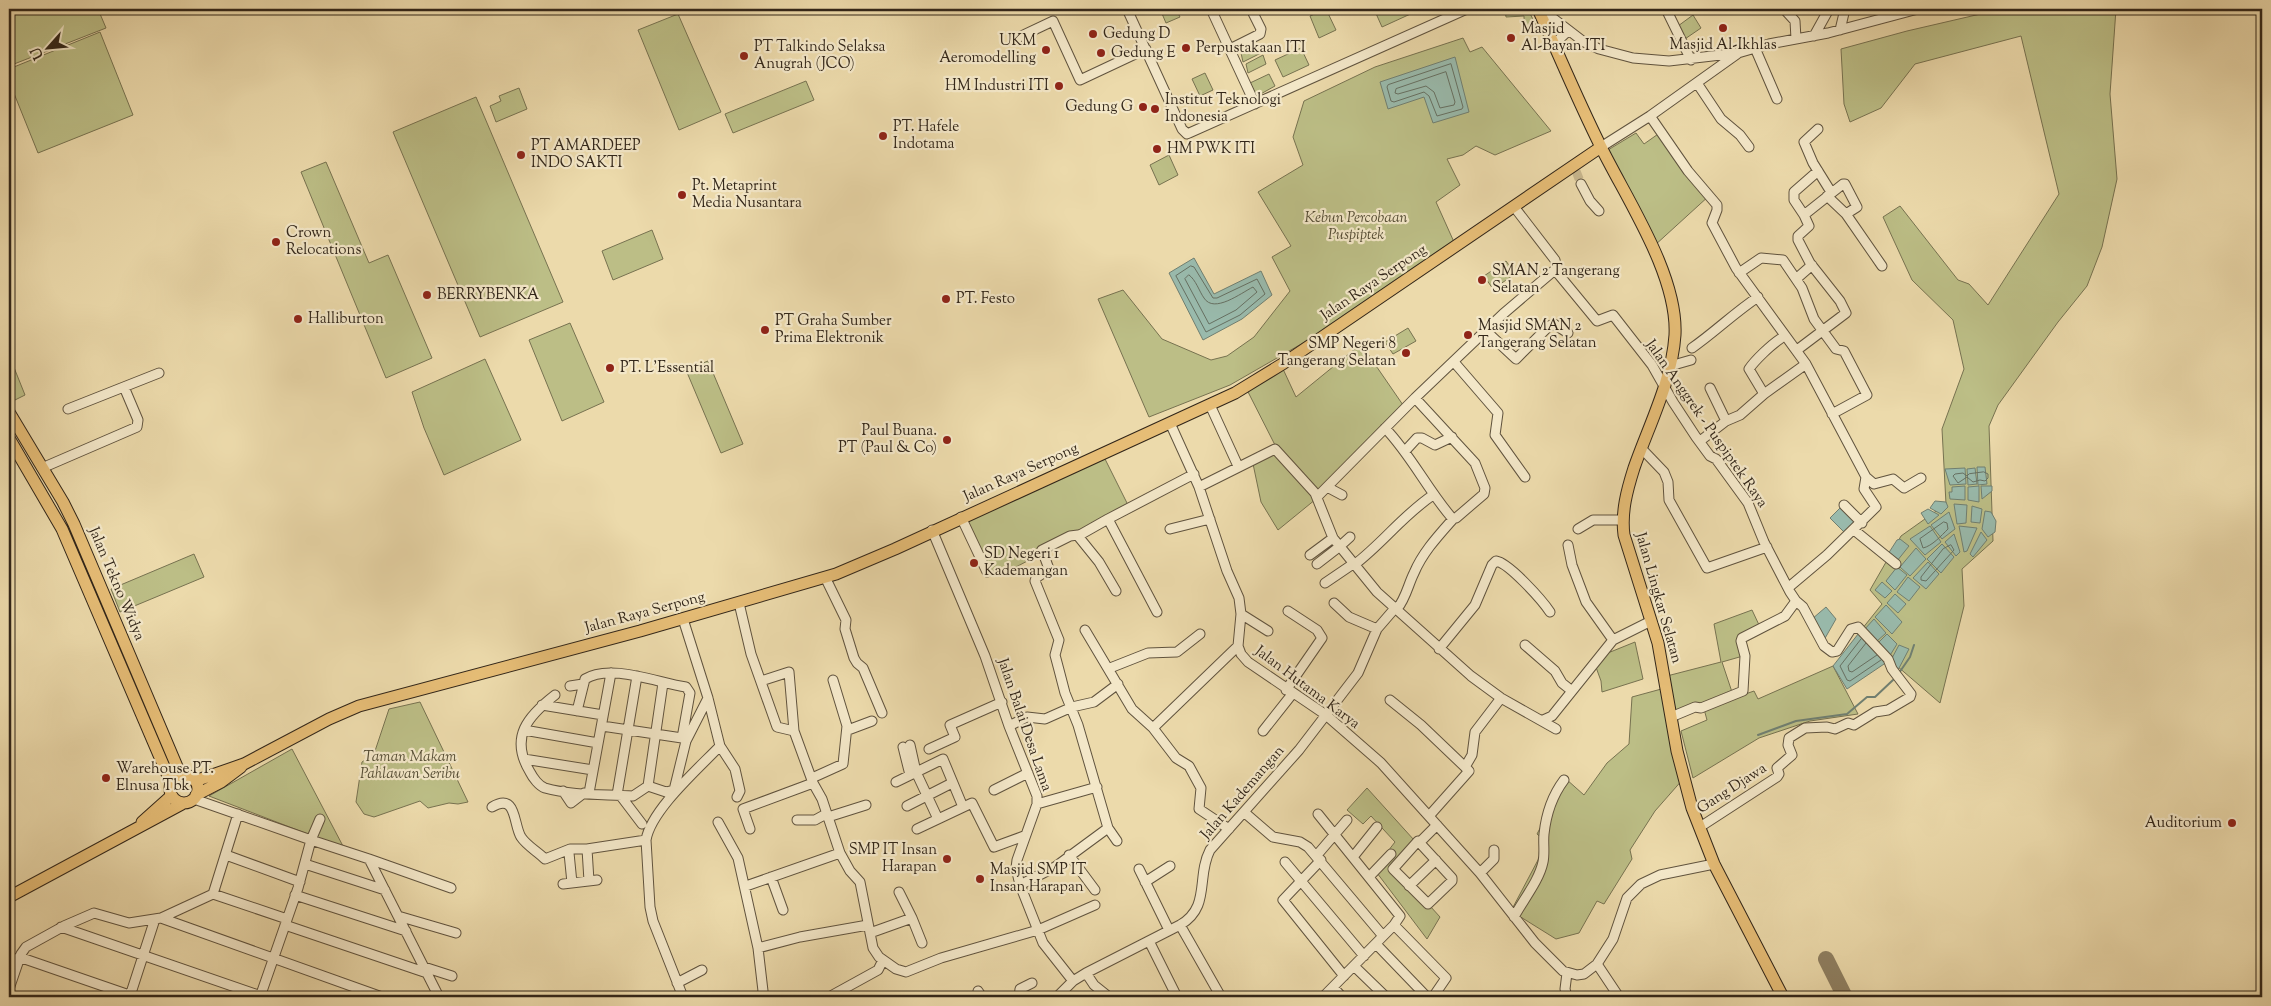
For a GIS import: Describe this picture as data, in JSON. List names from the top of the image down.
{
  "streets": {
    "main road": ["Jalan Raya Serpong", "Jalan Tekno Widya", "Jalan Lingkar Selatan"],
    "street": [
      "Jalan Anggrek - Puspiptek Raya",
      "Jalan Hutama Karya",
      "Jalan Balai Desa Lama",
      "Gang Djawa",
      "Jalan Kademangan"
    ]
  },
  "crossings": [
    ["Jalan Raya Serpong", "Jalan Tekno Widya"],
    ["Jalan Raya Serpong", "Jalan Lingkar Selatan"],
    ["Jalan Raya Serpong", "Jalan Hutama Karya"],
    ["Jalan Raya Serpong", "Jalan Balai Desa Lama"],
    ["Jalan Anggrek - Puspiptek Raya", "Jalan Lingkar Selatan"],
    ["Jalan Anggrek - Puspiptek Raya", "Gang Djawa"],
    ["Jalan Lingkar Selatan", "Gang Djawa"],
    ["Jalan Hutama Karya", "Jalan Kademangan"],
    ["Jalan Balai Desa Lama", "Jalan Kademangan"]
  ],
  "parks": ["Kebun Percobaan Puspiptek", "Taman Makam Pahlawan Seribu"],
  "places": [
    "Masjid Al-Ikhlas",
    "Gedung D",
    "Masjid Al-Bayan ITI",
    "Perpustakaan ITI",
    "UKM Aeromodelling",
    "Gedung E",
    "PT Talkindo Selaksa Anugrah (JCO)",
    "HM Industri ITI",
    "Gedung G",
    "Institut Teknologi Indonesia",
    "PT. Hafele Indotama",
    "HM PWK ITI",
    "PT AMARDEEP INDO SAKTI",
    "Pt. Metaprint Media Nusantara",
    "Crown Relocations",
    "SMAN 2 Tangerang Selatan",
    "BERRYBENKA",
    "PT. Festo",
    "Halliburton",
    "PT Graha Sumber Prima Elektronik",
    "Masjid SMAN 2 Tangerang Selatan",
    "SMP Negeri 8 Tangerang Selatan",
    "PT. L'Essential",
    "Paul Buana. PT (Paul & Co)",
    "SD Negeri 1 Kademangan",
    "Warehouse PT. Elnusa Tbk",
    "Auditorium",
    "SMP IT Insan Harapan",
    "Masjid SMP IT Insan Harapan"
  ],
  "north": "bottom left"
}
